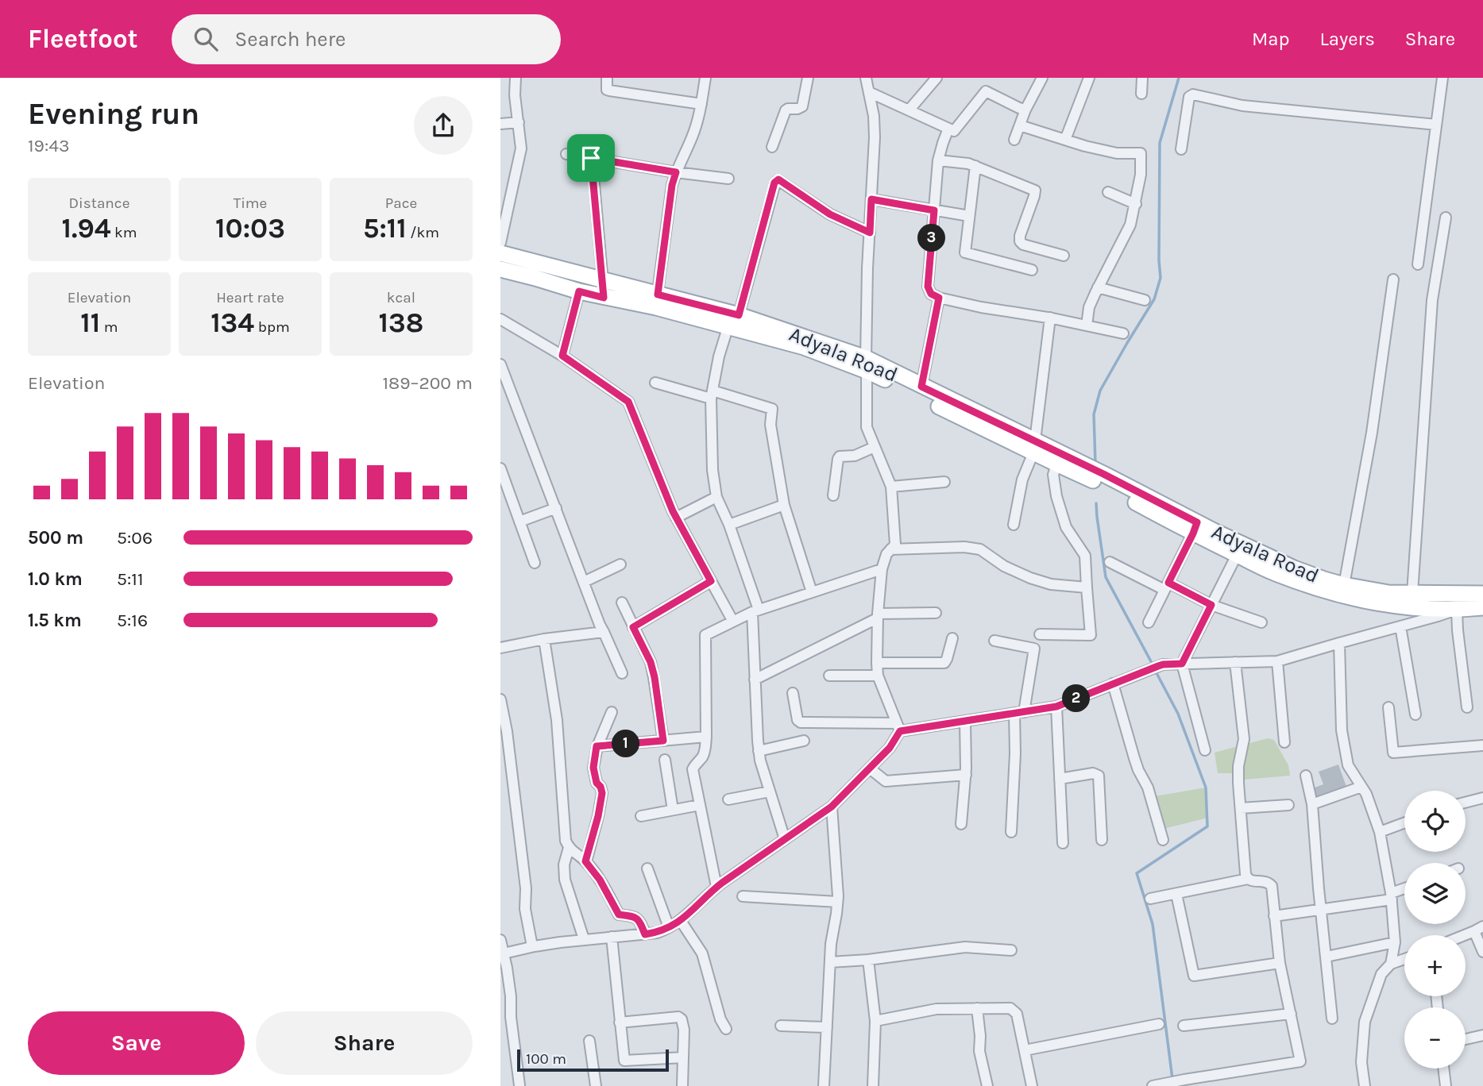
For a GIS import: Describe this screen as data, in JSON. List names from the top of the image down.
{
  "streets": {
    "main road": ["Adyala Road"]
  },
  "scale_bar": "100 m",
  "page": {
    "header": "Fleetfoot",
    "search": "Search here",
    "nav": ["Map", "Layers", "Share"],
    "heading": ["Evening run", "19:43"],
    "stats": [
      ["Distance", "1.94 km"],
      ["Time", "10:03"],
      ["Pace", "5:11 /km"],
      ["Elevation", "11 m"],
      ["Heart rate", "134 bpm"],
      ["kcal", "138"]
    ],
    "pins": ["3", "2", "1"],
    "chart": ["Elevation", "189–200 m"],
    "list": [
      {
        "name": "500 m",
        "note": "5:06"
      },
      {
        "name": "1.0 km",
        "note": "5:11"
      },
      {
        "name": "1.5 km",
        "note": "5:16"
      }
    ],
    "map_buttons": ["+", "−"],
    "buttons": ["Save", "Share"],
    "scale": "100 m"
  }
}
